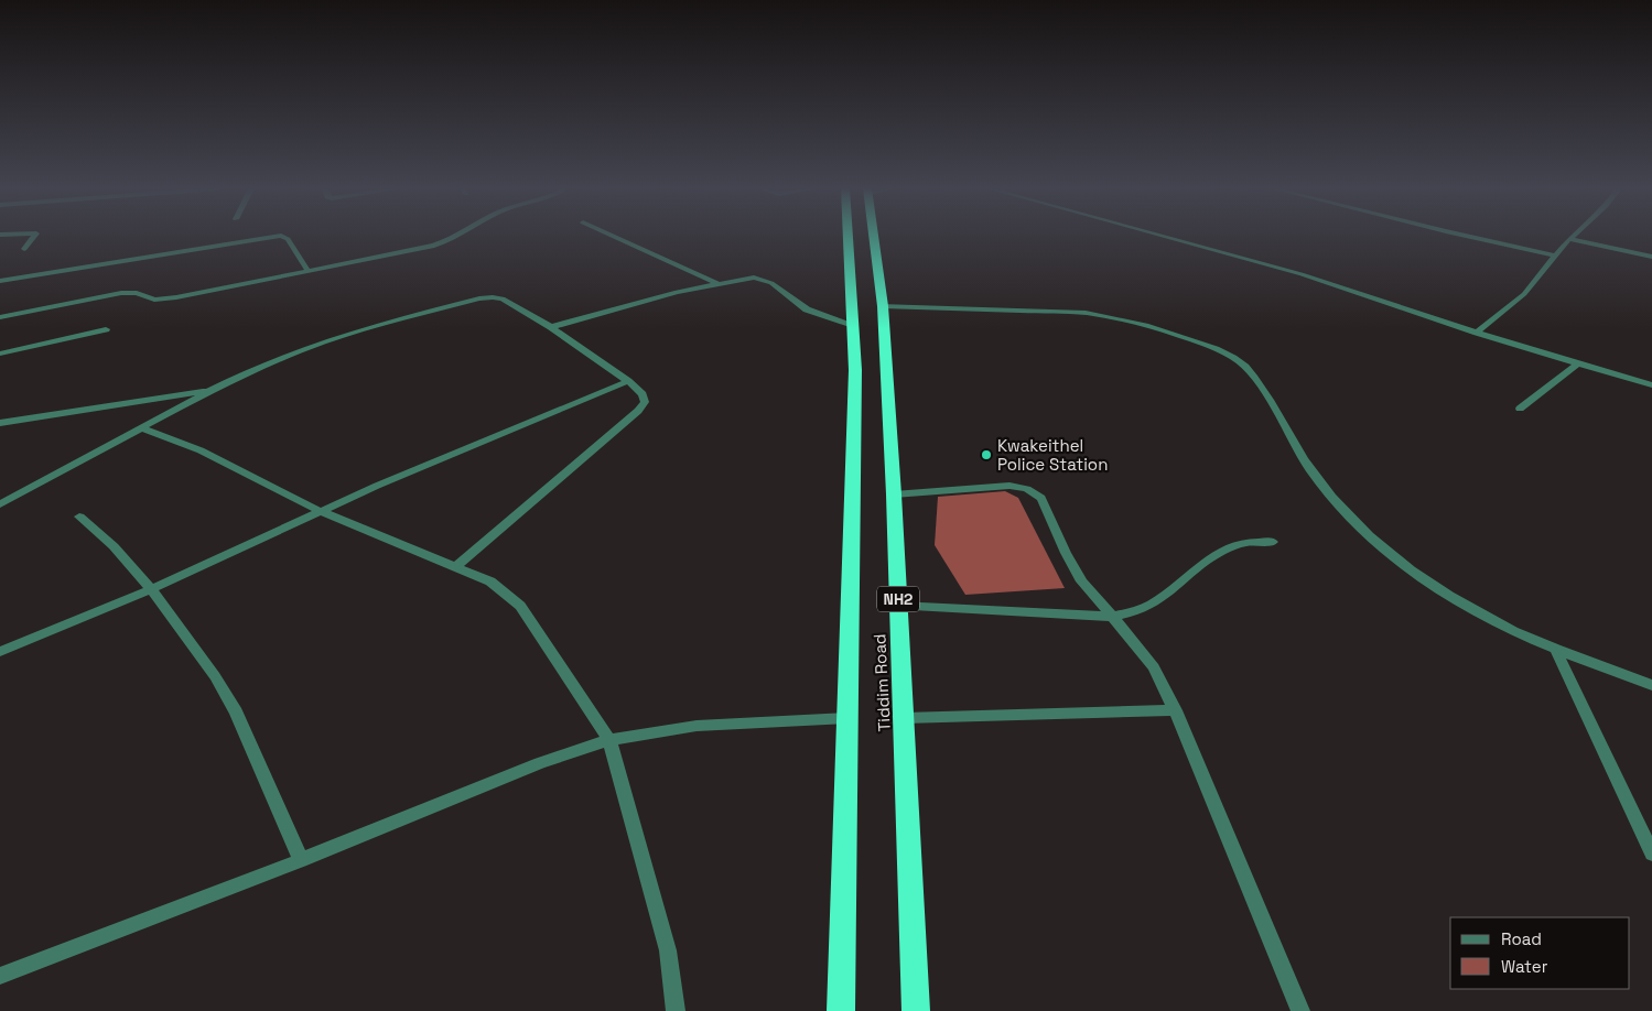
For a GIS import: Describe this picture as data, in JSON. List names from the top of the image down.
{
  "streets": {
    "highway": ["NH2", "Tiddim Road"]
  },
  "places": ["Kwakeithel Police Station"],
  "legend": ["Road", "Water"]
}
